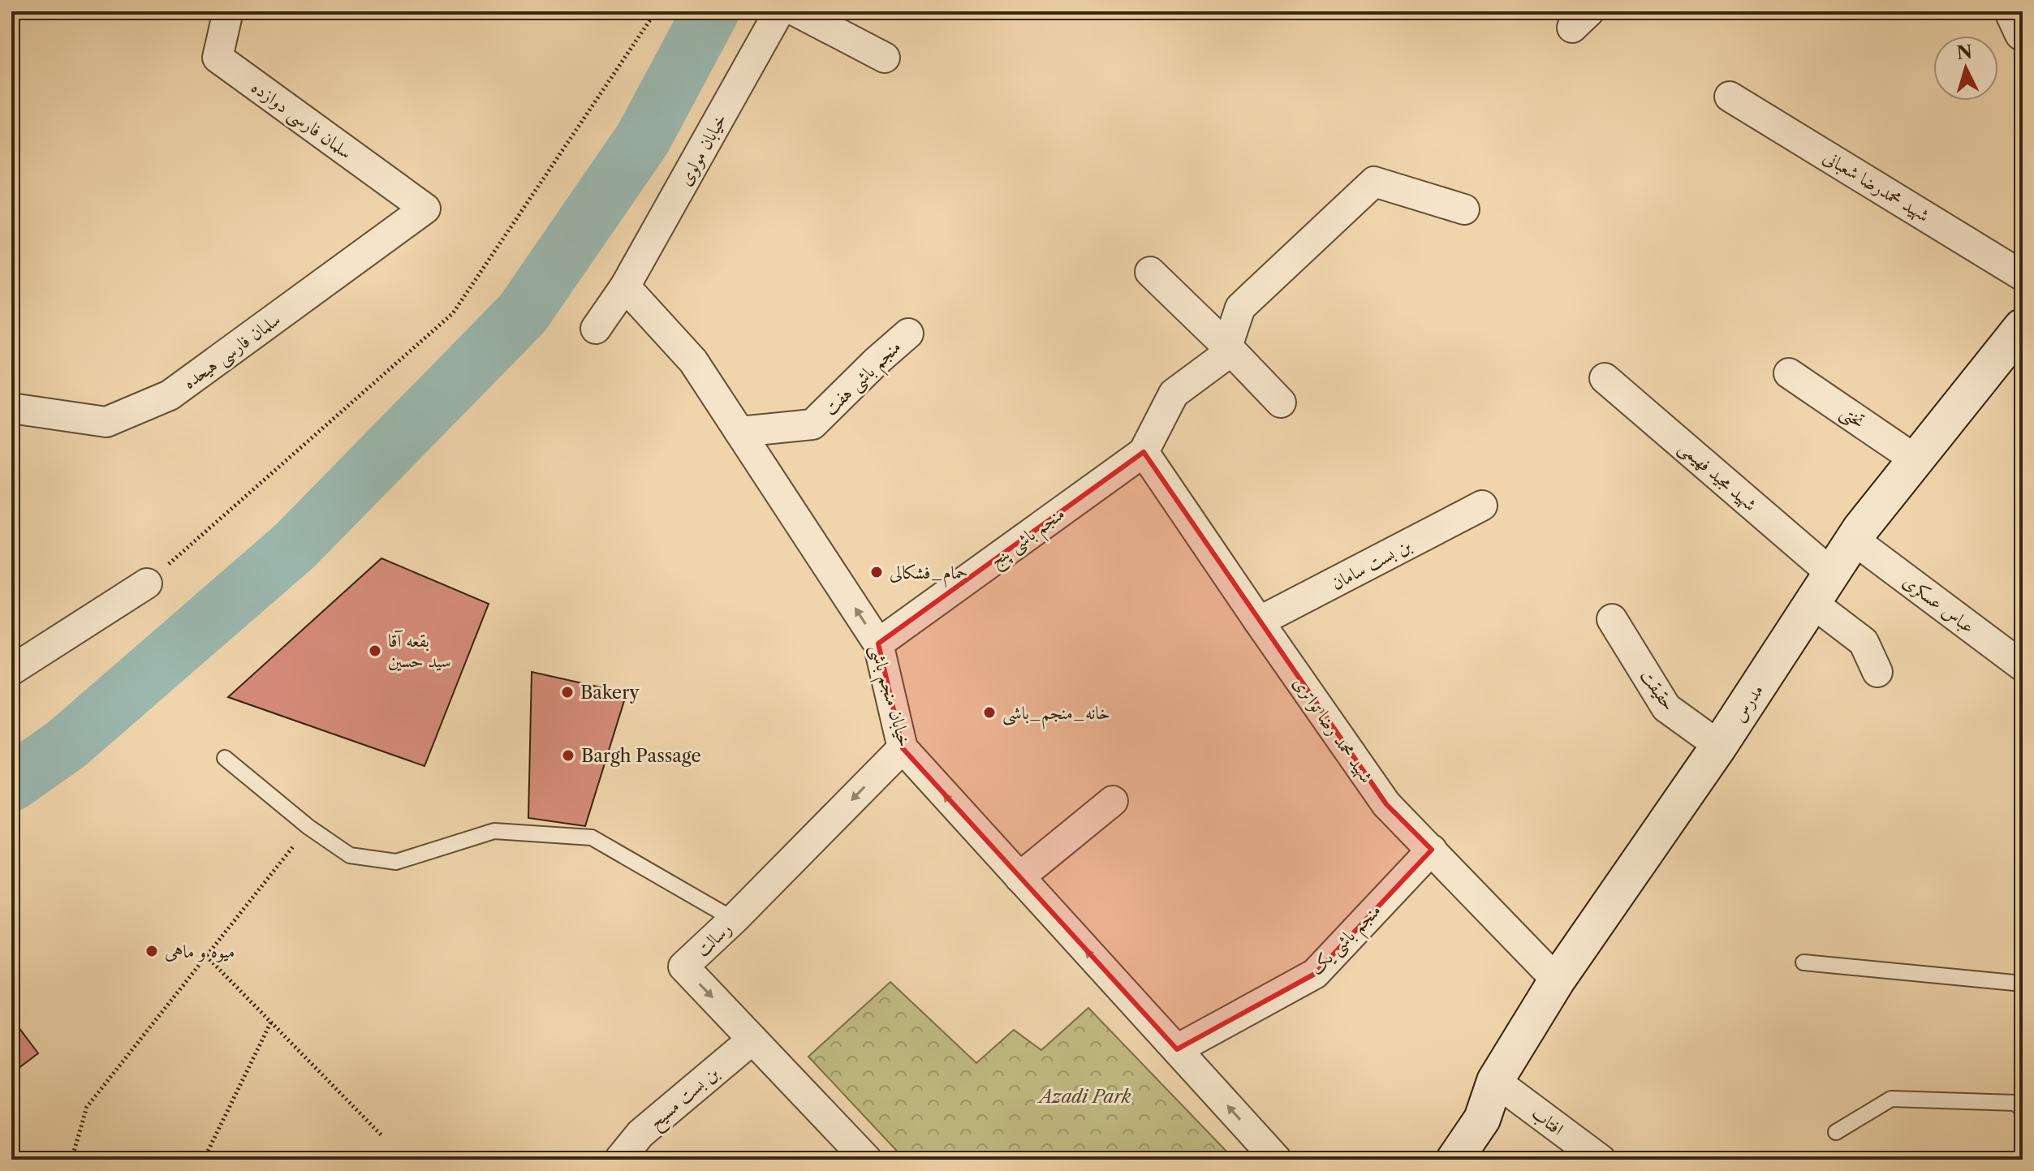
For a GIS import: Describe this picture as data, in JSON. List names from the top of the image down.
{
  "streets": {
    "main road": ["مدرس"],
    "street": [
      "سلمان فارسی دوازده",
      "خیابان مولوی",
      "شهید محمدرضا شعبانی",
      "سلمان فارسی هیحده",
      "منجم باشی هفت",
      "تختی",
      "شهید مجید فهیمی",
      "منجم باشی پنج",
      "بن بست سامان",
      "عباس عسکری",
      "حقیقت",
      "خیابان منجم باشی",
      "شهید محمد رضا تواتری",
      "رسالت",
      "منجم باشی یک",
      "بن بست مسیح",
      "افتاب"
    ]
  },
  "crossings": [
    ["سلمان فارسی دوازده", "سلمان فارسی هیحده"],
    ["خیابان مولوی", "خیابان منجم باشی"],
    ["منجم باشی هفت", "خیابان منجم باشی"],
    ["تختی", "مدرس"],
    ["شهید مجید فهیمی", "مدرس"],
    ["منجم باشی پنج", "خیابان منجم باشی"],
    ["منجم باشی پنج", "شهید محمد رضا تواتری"],
    ["بن بست سامان", "شهید محمد رضا تواتری"],
    ["عباس عسکری", "مدرس"],
    ["حقیقت", "مدرس"],
    ["خیابان منجم باشی", "رسالت"],
    ["خیابان منجم باشی", "منجم باشی یک"],
    ["مدرس", "شهید محمد رضا تواتری"],
    ["مدرس", "افتاب"],
    ["شهید محمد رضا تواتری", "منجم باشی یک"],
    ["رسالت", "بن بست مسیح"]
  ],
  "one_way": ["خیابان منجم باشی"],
  "parks": ["Azadi Park"],
  "places": [
    "حمام_فشکالی",
    "بقعه آقا سید حسین",
    "Bakery",
    "خانه_منجم_باشی",
    "Bargh Passage",
    "میوه و ماهی"
  ],
  "north": "top"
}
